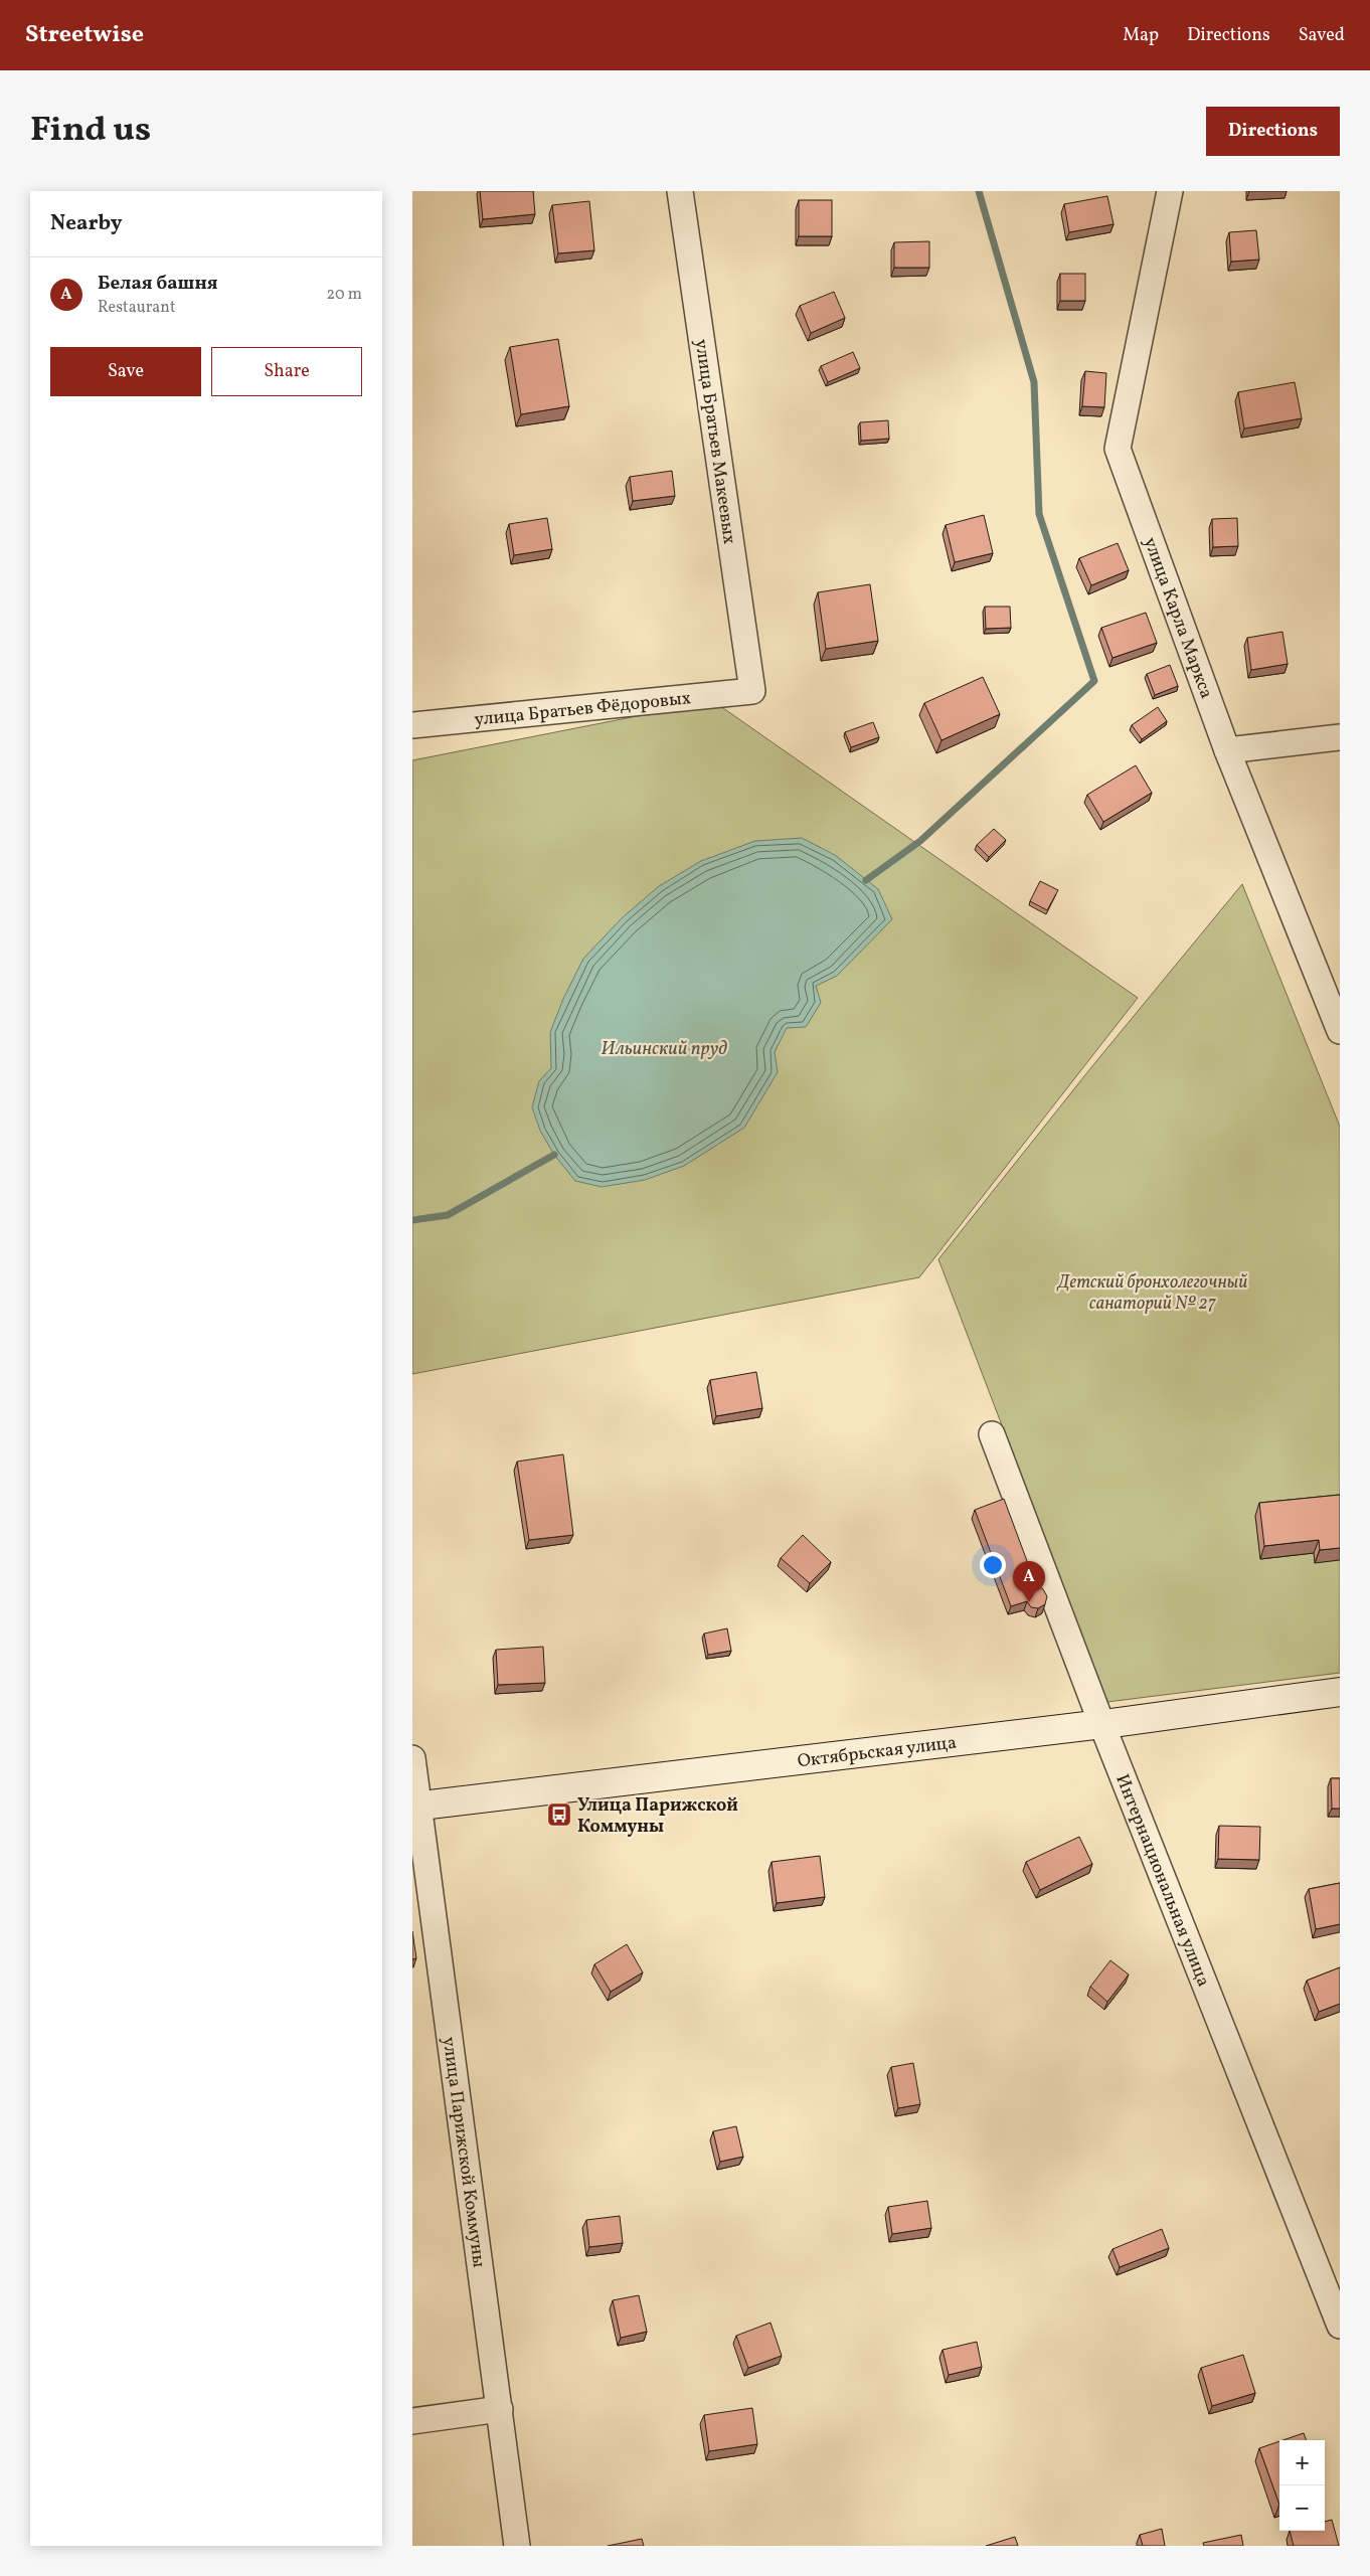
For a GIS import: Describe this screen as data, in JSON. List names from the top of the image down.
{
  "streets": {
    "main road": ["Октябрьская улица"],
    "street": [
      "улица Братьев Макеевых",
      "улица Карла Маркса",
      "улица Братьев Фёдоровых",
      "Интернациональная улица",
      "улица Парижской Коммуны"
    ]
  },
  "crossings": [
    ["улица Братьев Макеевых", "улица Братьев Фёдоровых"],
    ["Октябрьская улица", "Интернациональная улица"],
    ["Октябрьская улица", "улица Парижской Коммуны"]
  ],
  "water": ["Ильинский пруд"],
  "parks": ["Детский бронхолегочный санаторий № 27"],
  "places": {
    "bus stop": ["Улица Парижской Коммуны"]
  },
  "page": {
    "header": "Streetwise",
    "nav": ["Map", "Directions", "Saved"],
    "title": "Find us",
    "buttons": [
      "Directions",
      ["Save", "Share"]
    ],
    "heading": "Nearby",
    "list": [
      {
        "mark": "A",
        "name": "Белая башня",
        "note": "Restaurant",
        "value": "20 m"
      }
    ],
    "pins": "A",
    "map_buttons": ["+", "−"]
  }
}
